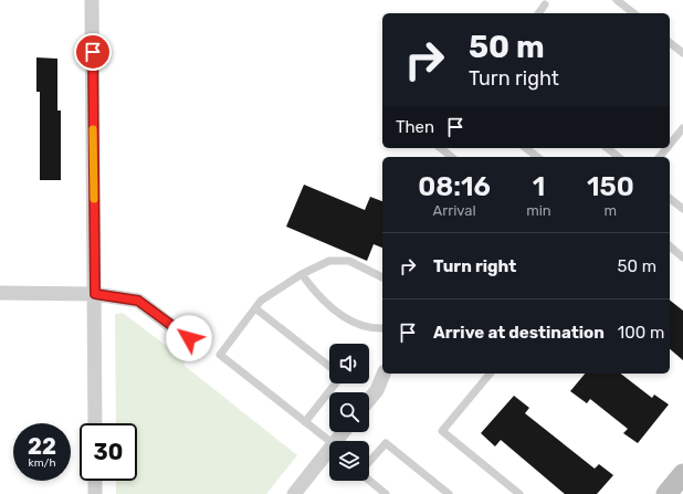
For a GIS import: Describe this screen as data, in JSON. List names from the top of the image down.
{
  "page": {
    "turn": ["50 m", "Turn right"],
    "then": "Then",
    "eta": [
      "08:16",
      "Arrival",
      "1",
      "min",
      "150",
      "m"
    ],
    "list": [
      {
        "name": "Turn right",
        "value": "50 m"
      },
      {
        "name": "Arrive at destination",
        "value": "100 m"
      }
    ],
    "speed": "22 km/h",
    "limit": "30"
  }
}
